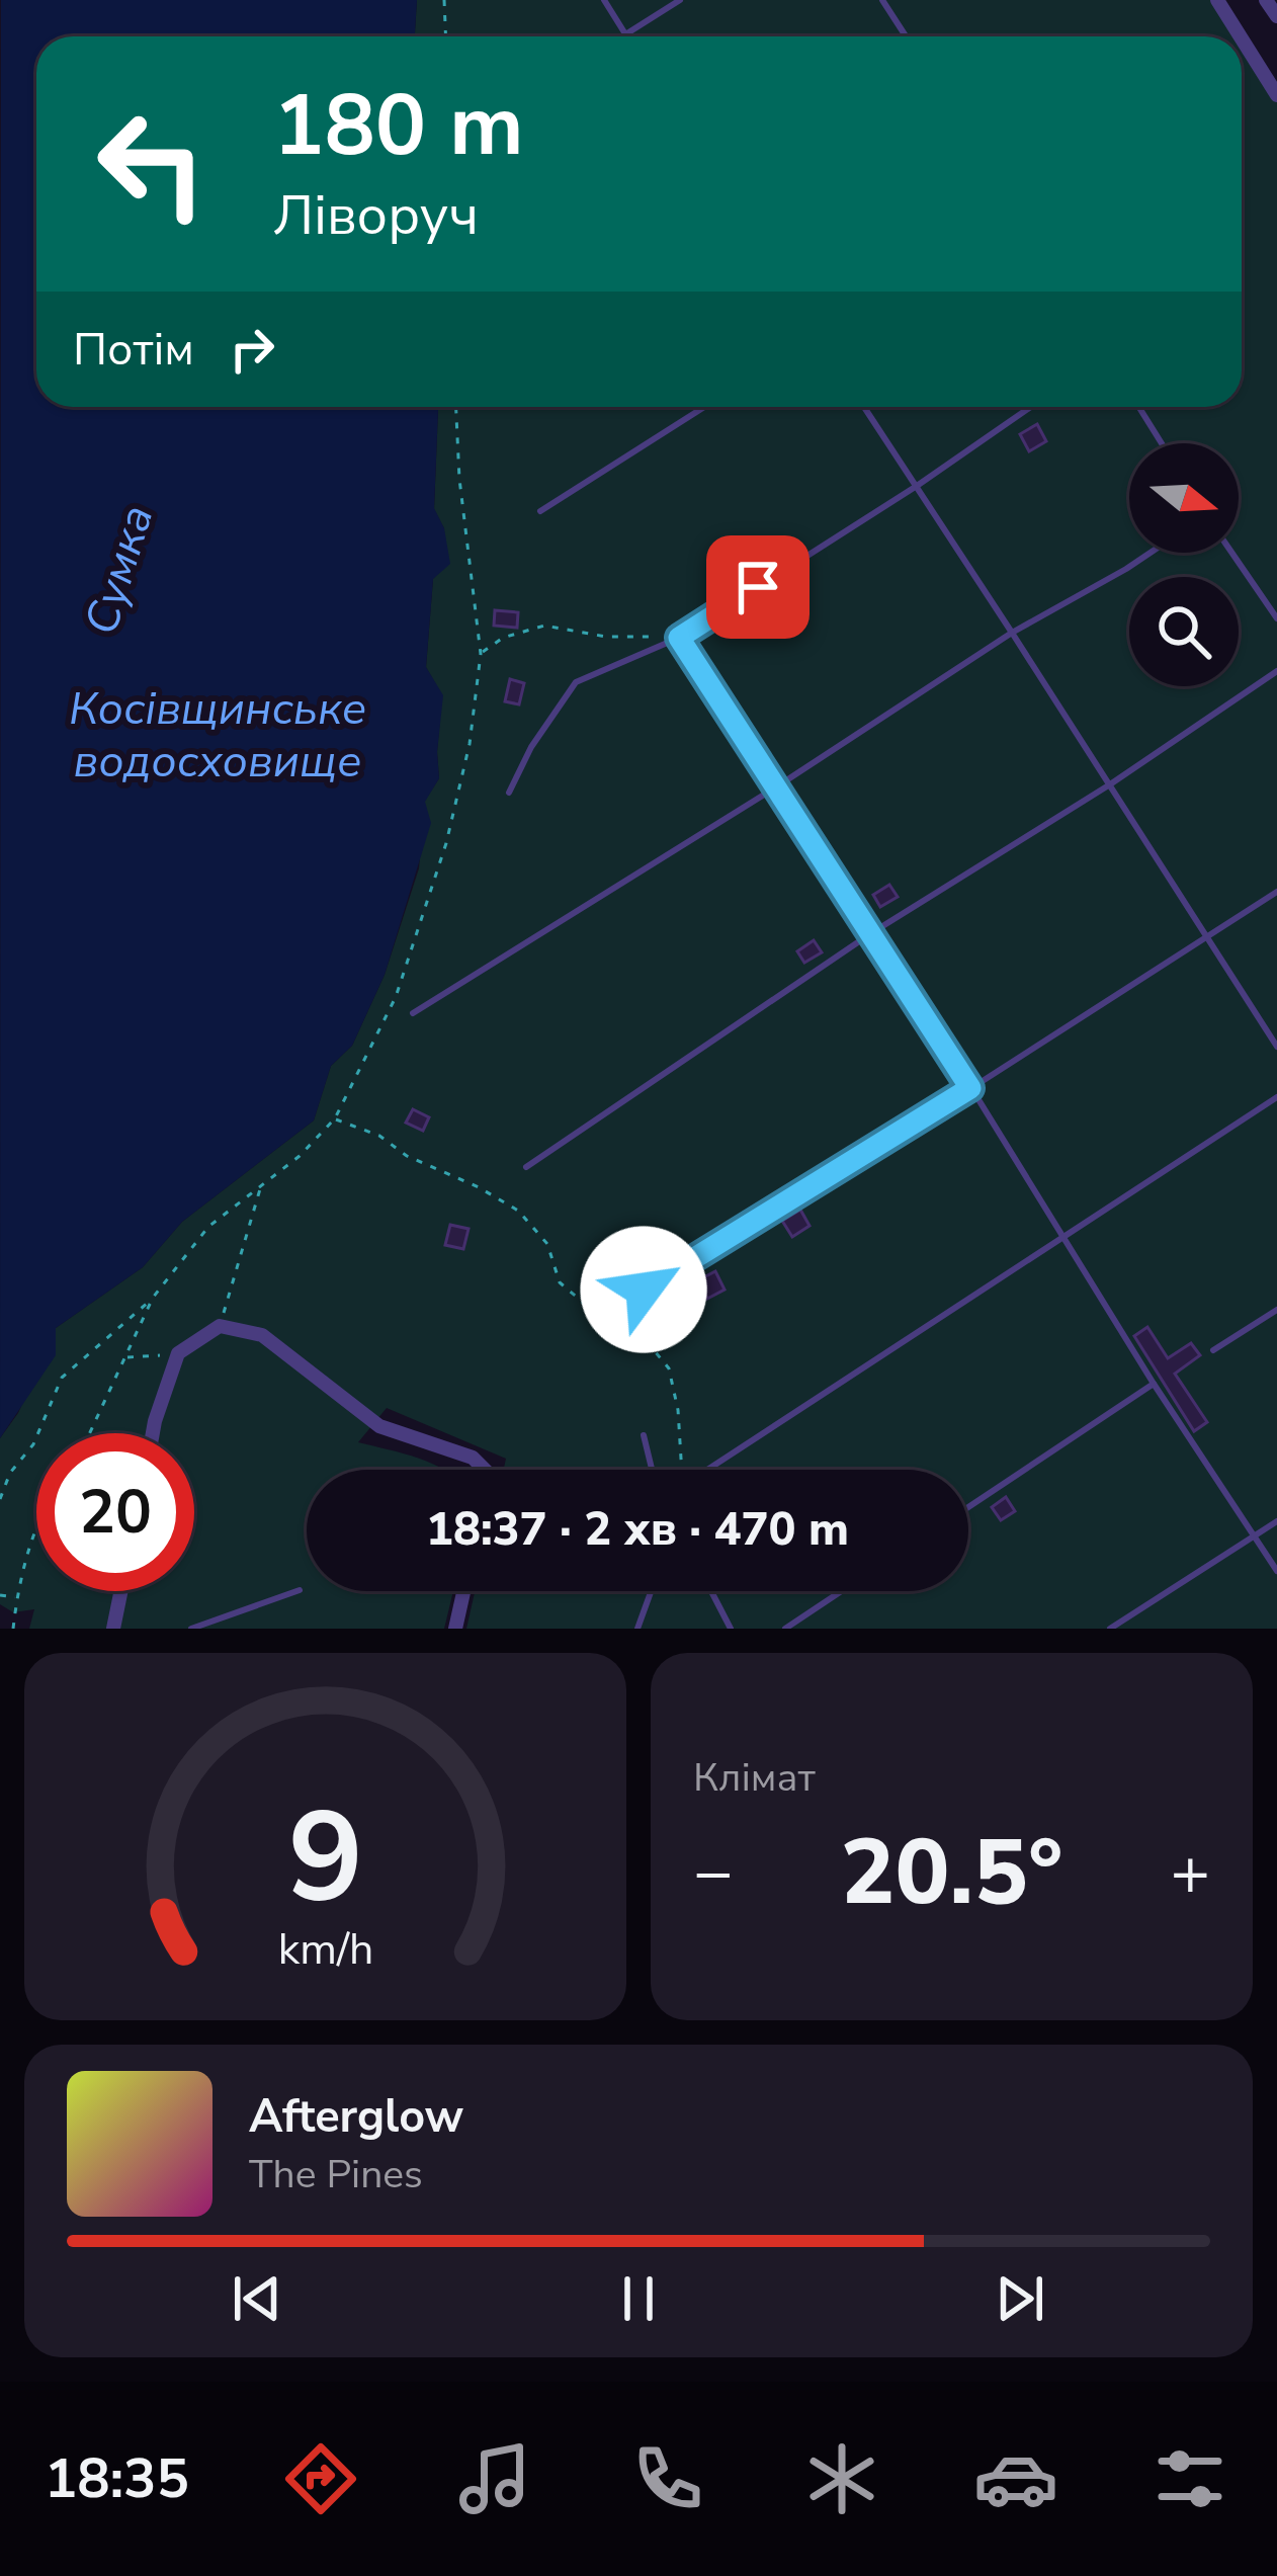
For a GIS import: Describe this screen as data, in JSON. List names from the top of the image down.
{
  "water": ["Сумка", "Косівщинське водосховище"],
  "north": "right",
  "page": {
    "turn": ["180 m", "Ліворуч"],
    "then": "Потім",
    "limit": "20",
    "trip": "18:37 · 2 хв · 470 m",
    "tile": "Клімат",
    "heat": ["−", "20.5°", "+"],
    "song": ["Afterglow", "The Pines"],
    "tabs": "18:35",
    "gauge": ["9", "km/h"]
  }
}
